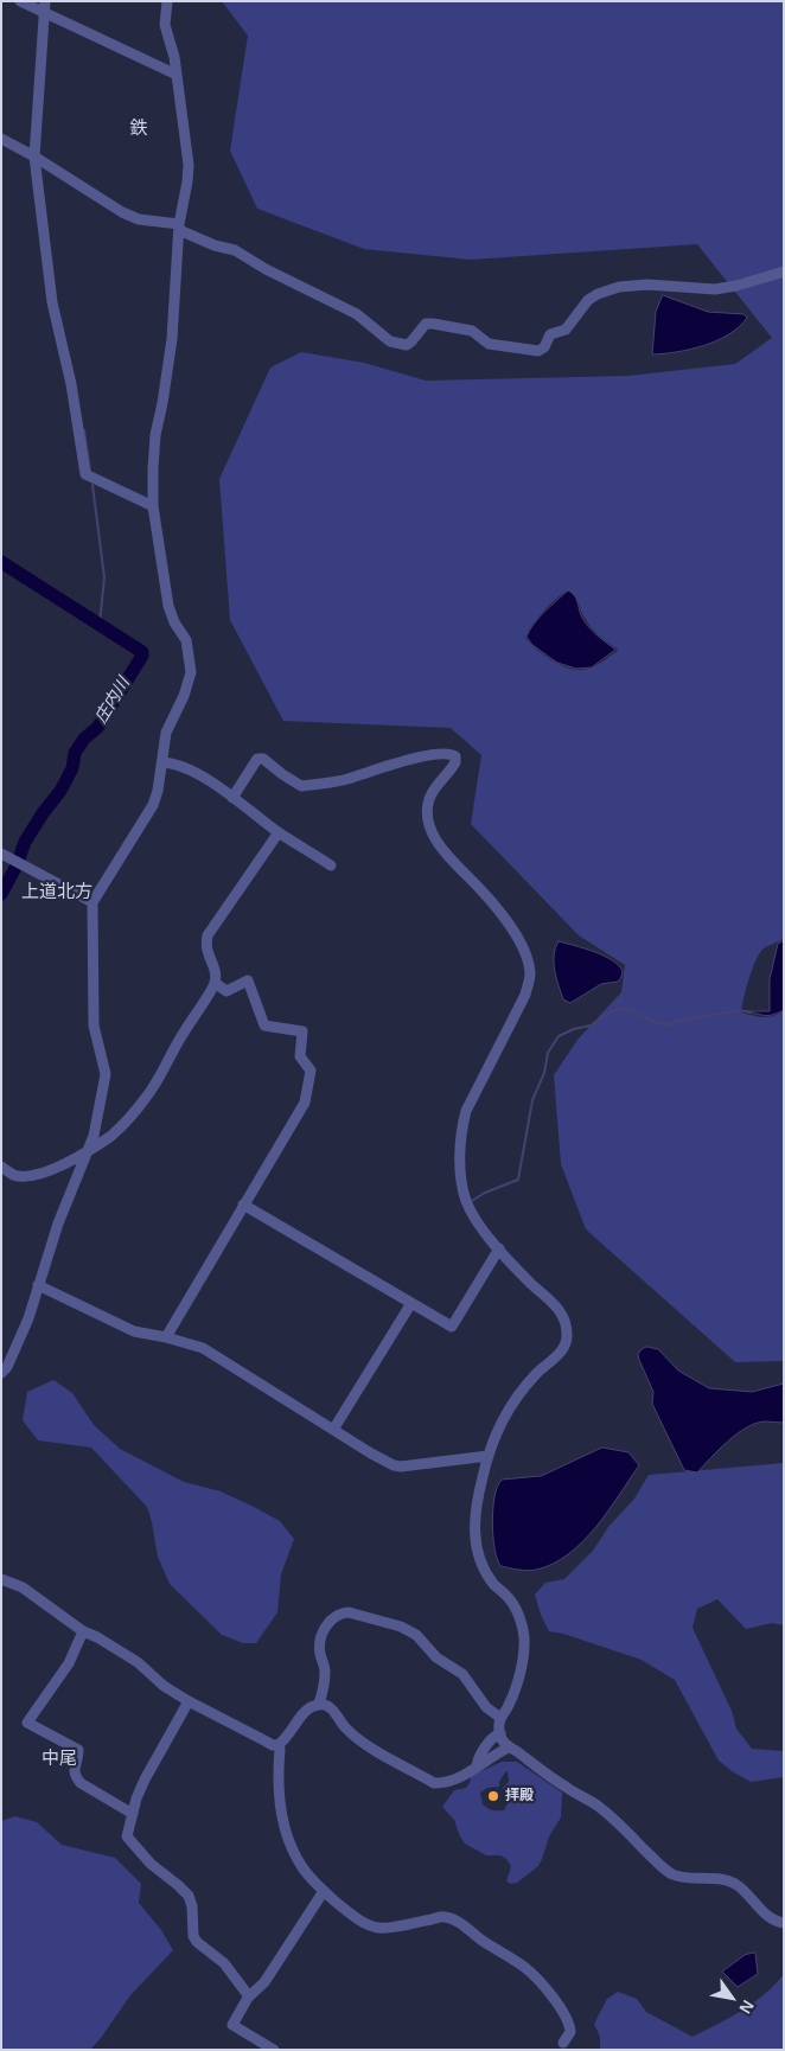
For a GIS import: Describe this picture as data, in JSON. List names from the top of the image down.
{
  "districts": ["鉄", "上道北方", "中尾"],
  "water": ["庄内川"],
  "places": ["拝殿"],
  "north": "bottom right"
}
